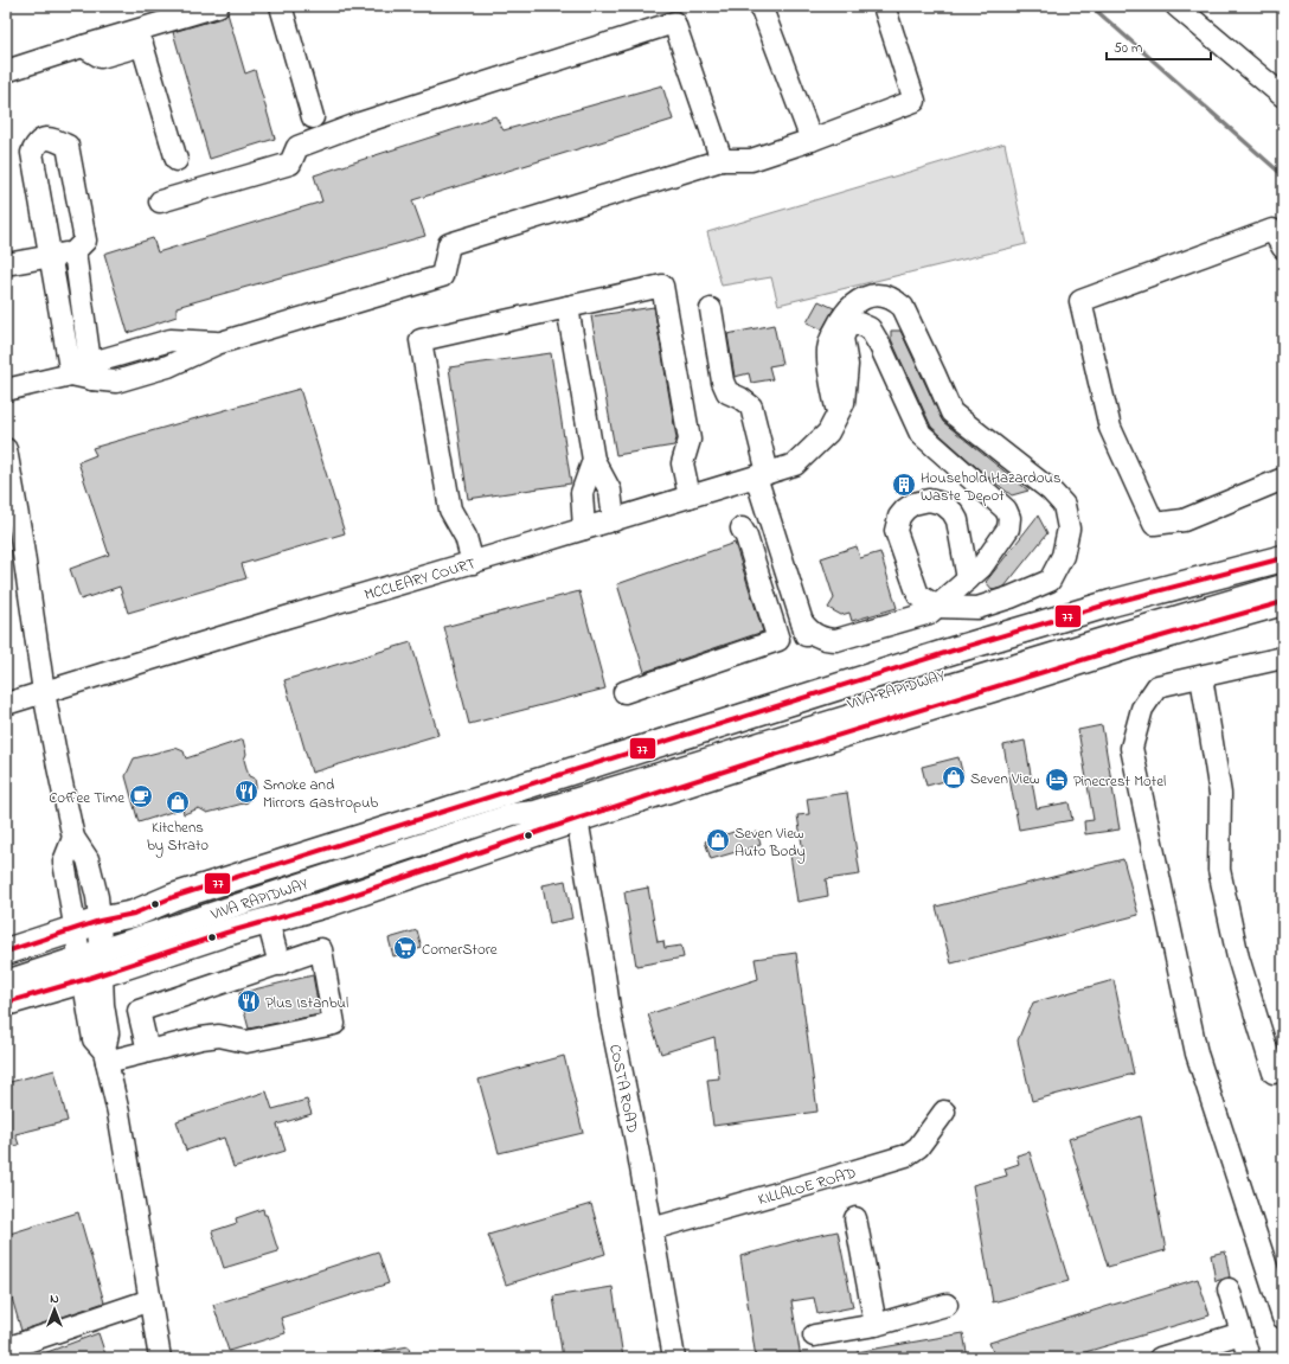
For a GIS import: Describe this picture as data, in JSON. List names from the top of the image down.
{
  "streets": {
    "street": [
      "MCCLEARY COURT",
      "VIVA RAPIDWAY",
      "COSTA ROAD",
      "KILLALOE ROAD"
    ]
  },
  "crossings": [
    ["COSTA ROAD", "KILLALOE ROAD"]
  ],
  "places": {
    "building": ["Household Hazardous Waste Depot"],
    "shop": ["Seven View", "Kitchens by Strato", "Seven View Auto Body"],
    "hotel": ["Pinecrest Motel"],
    "restaurant": ["Smoke and Mirrors Gastropub", "Plus Istanbul"],
    "cafe": ["Coffee Time"],
    "supermarket": ["CornerStore"]
  },
  "lines": ["transit line 77"],
  "scale_bar": "50 m",
  "north": "top"
}
